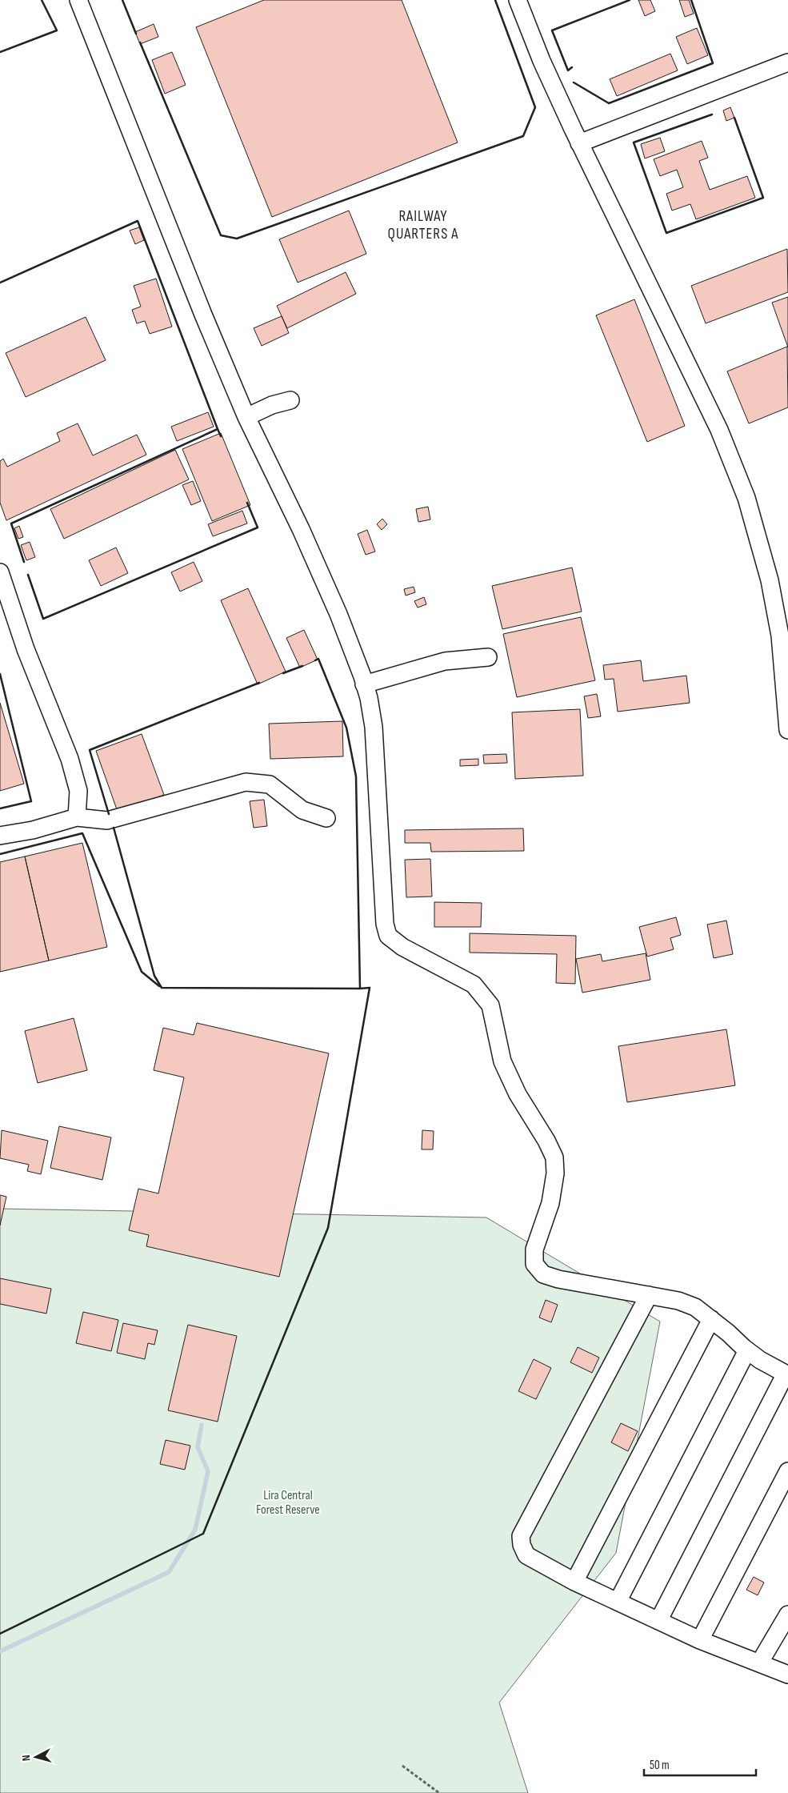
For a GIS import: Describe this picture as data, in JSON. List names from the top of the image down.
{
  "districts": ["RAILWAY QUARTERS A"],
  "parks": ["Lira Central Forest Reserve"],
  "scale_bar": "50 m",
  "north": "left"
}
